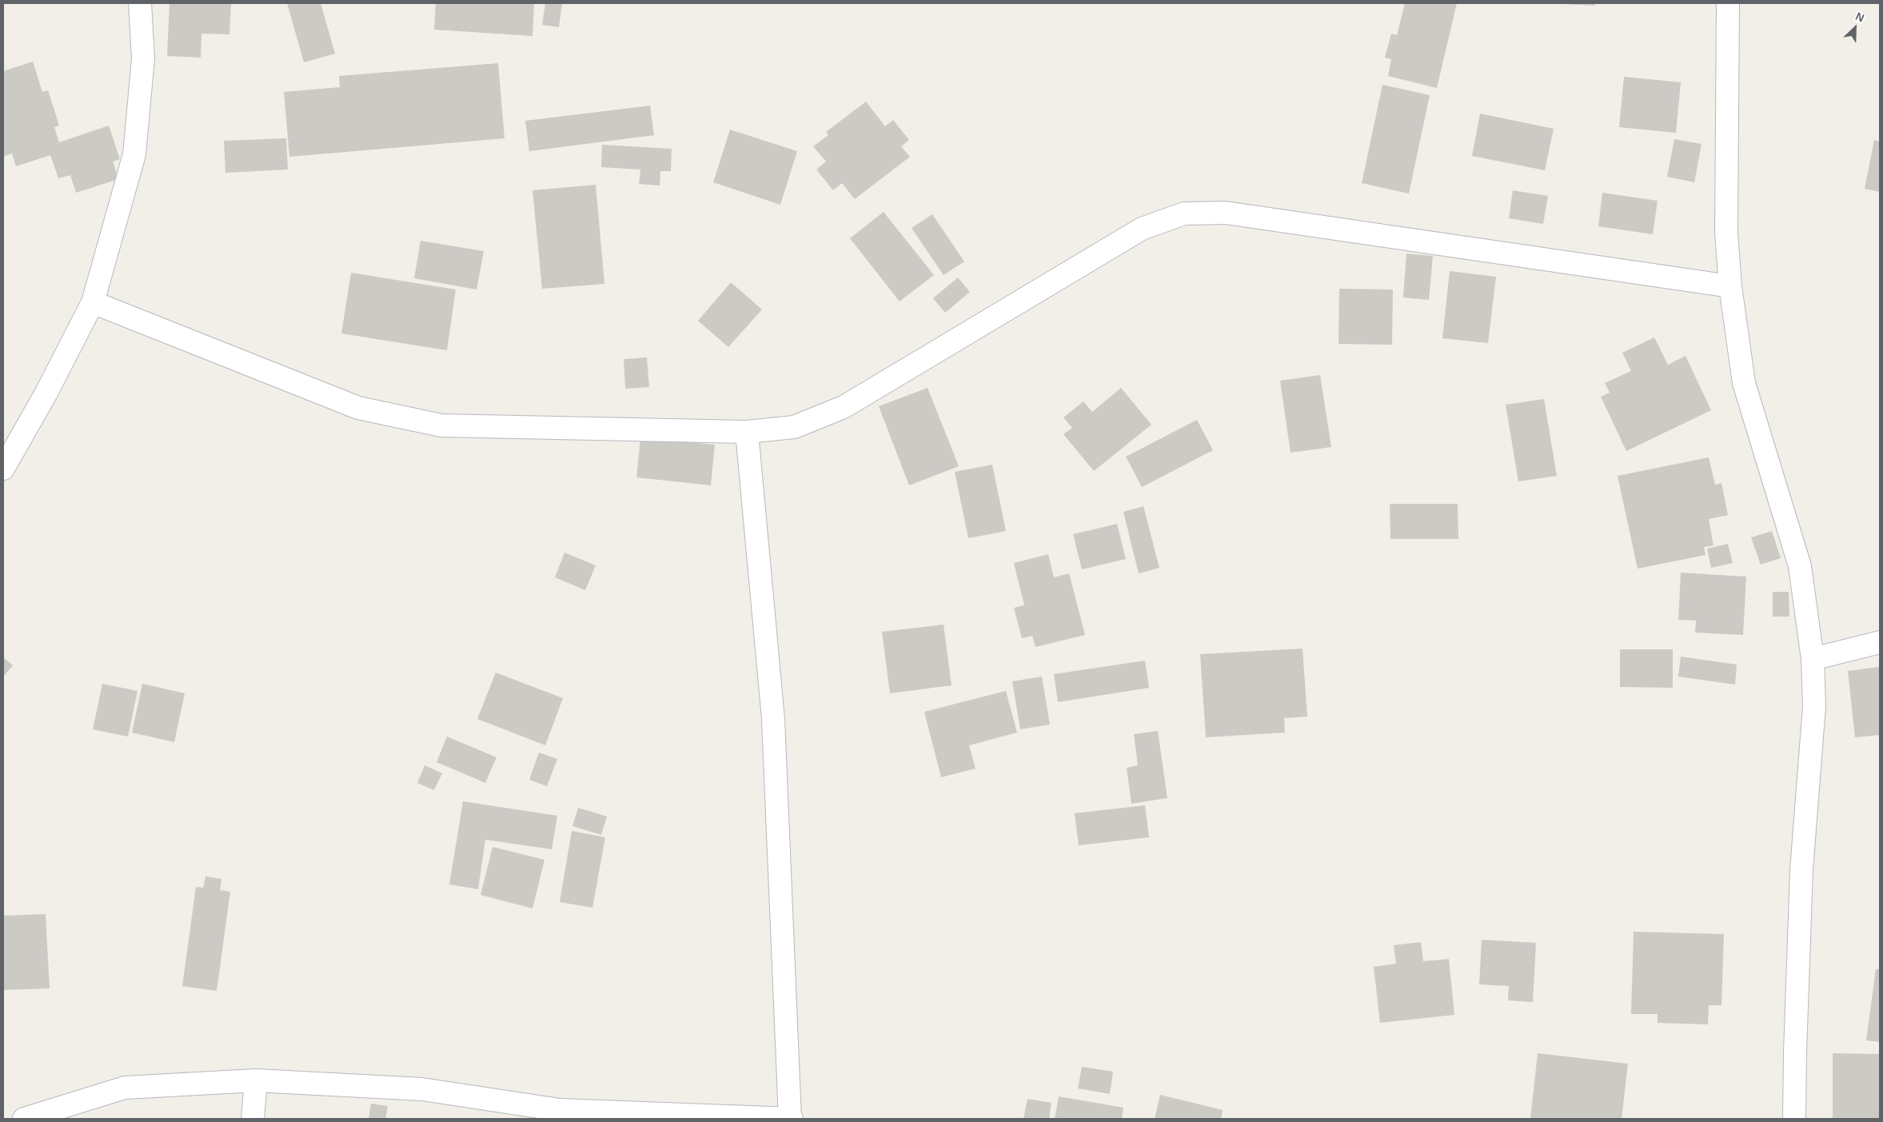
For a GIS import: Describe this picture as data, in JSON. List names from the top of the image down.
{
  "north": "top right"
}
